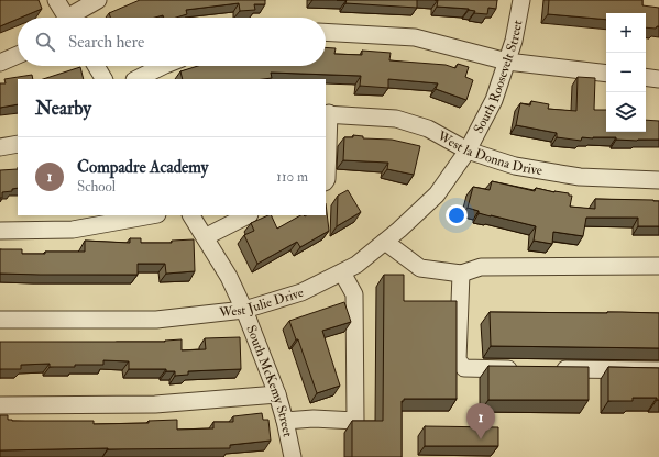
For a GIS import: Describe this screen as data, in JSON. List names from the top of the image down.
{
  "streets": {
    "street": [
      "South Roosevelt Street",
      "West la Donna Drive",
      "West Julie Drive",
      "South McKemy Street"
    ]
  },
  "crossings": [
    ["South Roosevelt Street", "West la Donna Drive"],
    ["South Roosevelt Street", "West Julie Drive"],
    ["West la Donna Drive", "West Julie Drive"],
    ["West Julie Drive", "South McKemy Street"]
  ],
  "page": {
    "map_buttons": ["+", "−"],
    "search": "Search here",
    "heading": "Nearby",
    "list": [
      {
        "mark": "1",
        "name": "Compadre Academy",
        "note": "School",
        "value": "110 m"
      }
    ],
    "pins": "1"
  }
}
